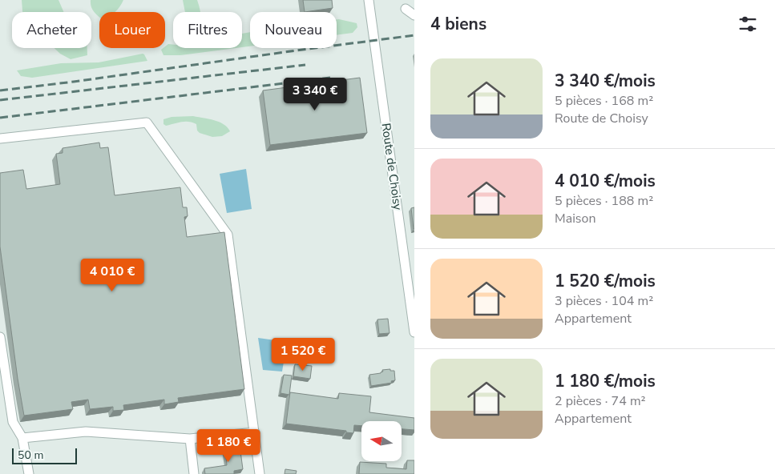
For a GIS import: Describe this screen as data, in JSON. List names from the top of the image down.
{
  "streets": {
    "street": ["Route de Choisy"]
  },
  "scale_bar": "50 m",
  "north": "left",
  "page": {
    "heading": "4 biens",
    "chip": [
      "Acheter",
      "Louer",
      "Filtres",
      "Nouveau"
    ],
    "list": [
      {
        "name": "3 340 €/mois",
        "note": "5 pièces · 168 m² · Route de Choisy"
      },
      {
        "name": "4 010 €/mois",
        "note": "5 pièces · 188 m² · Maison"
      },
      {
        "name": "1 520 €/mois",
        "note": "3 pièces · 104 m² · Appartement"
      },
      {
        "name": "1 180 €/mois",
        "note": "2 pièces · 74 m² · Appartement"
      }
    ],
    "price": [
      "3 340 €",
      "4 010 €",
      "1 520 €",
      "1 180 €"
    ],
    "scale": "50 m"
  }
}
